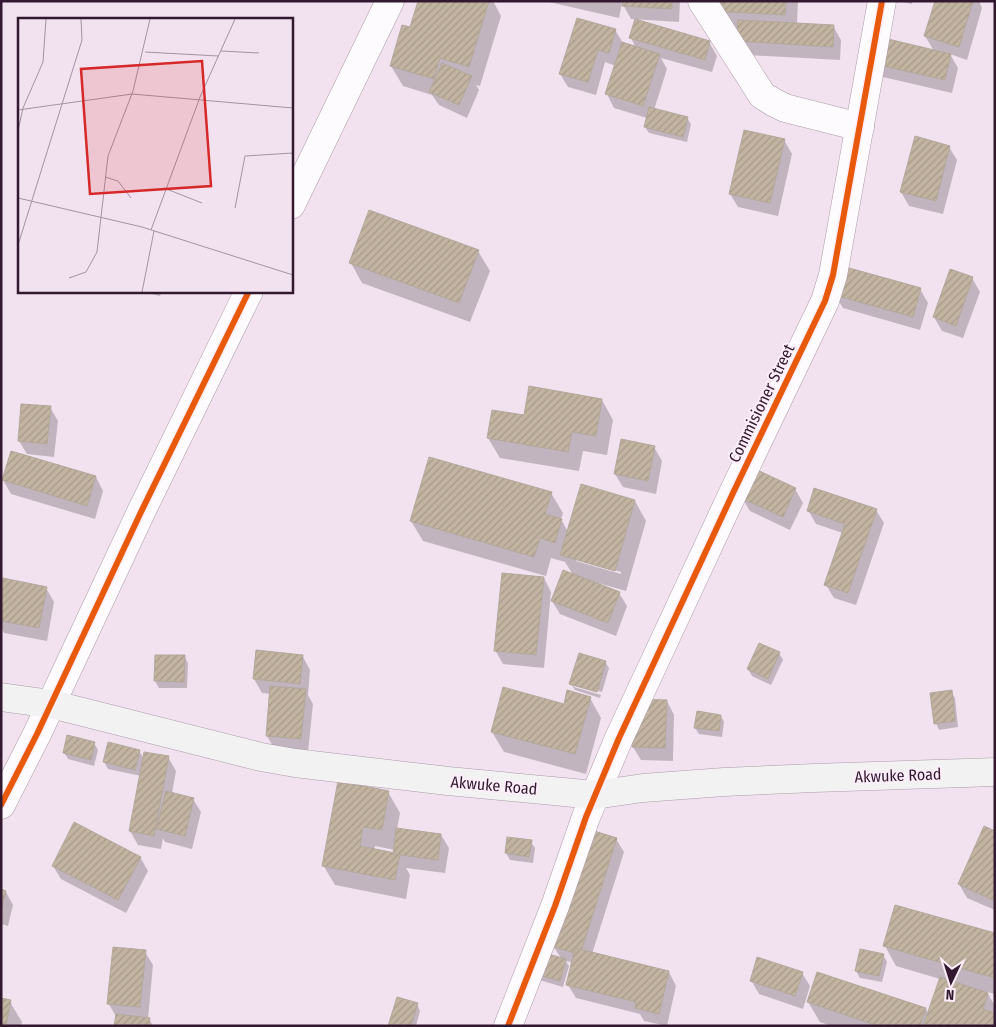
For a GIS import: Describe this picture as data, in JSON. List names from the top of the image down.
{
  "streets": {
    "main road": ["Akwuke Road"],
    "street": ["Commisioner Street"]
  },
  "crossings": [
    ["Commisioner Street", "Akwuke Road"]
  ],
  "north": "bottom"
}
